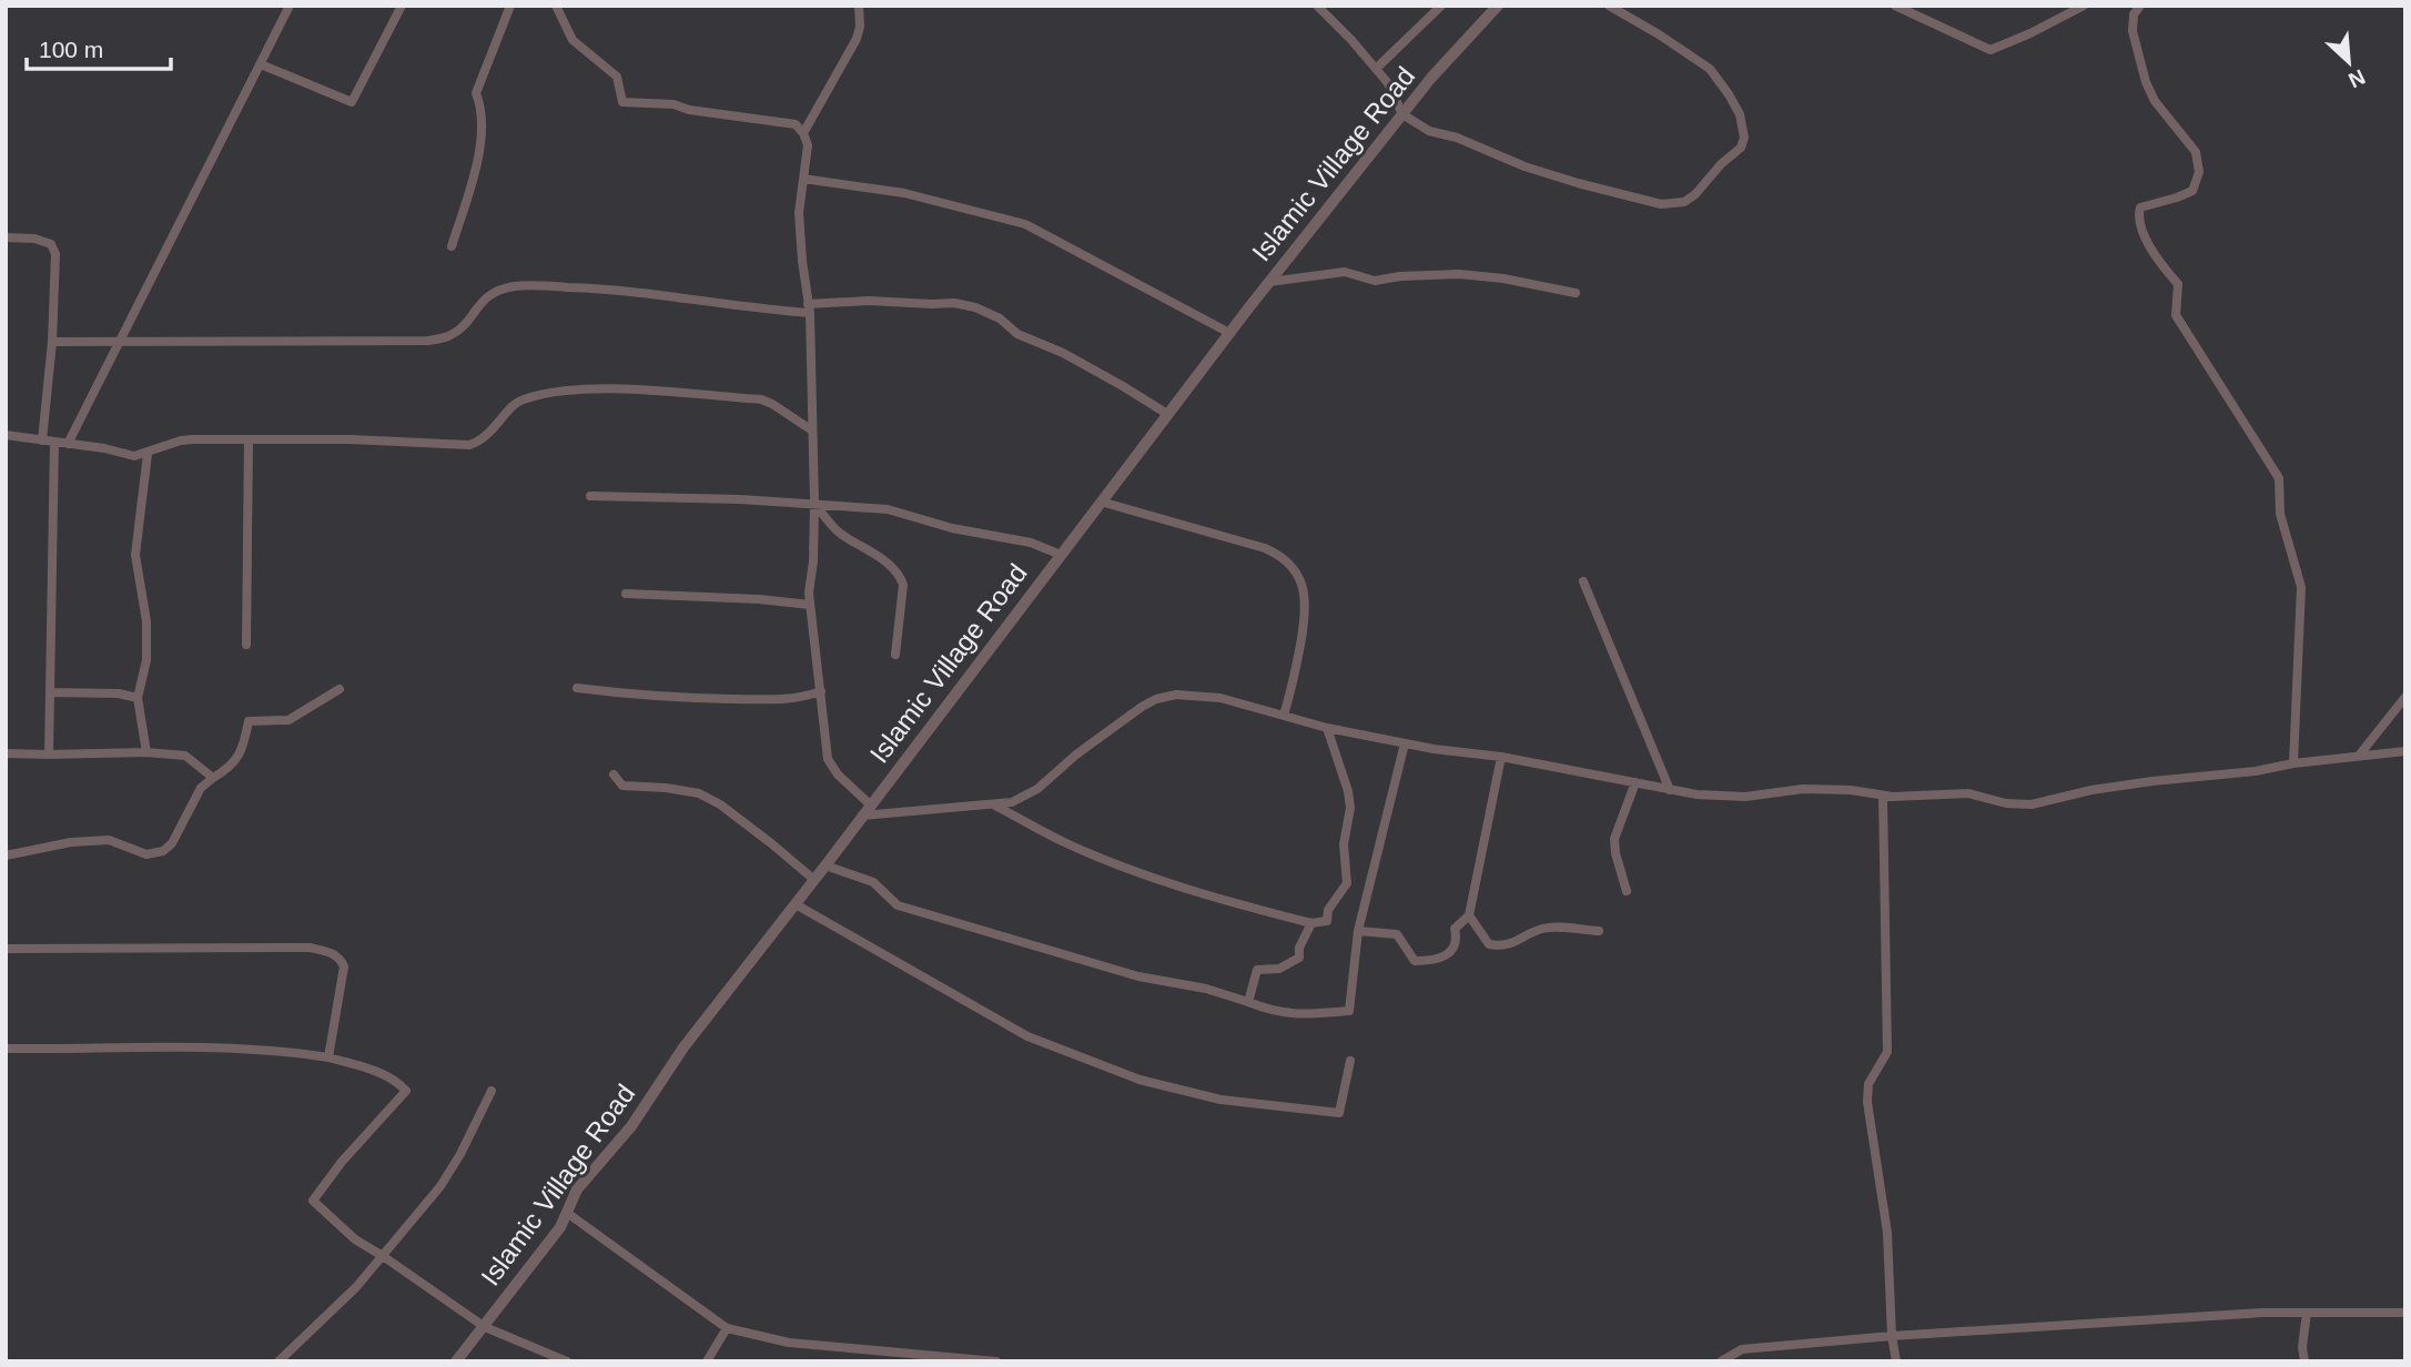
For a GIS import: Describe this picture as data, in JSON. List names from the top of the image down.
{
  "streets": {
    "street": ["Islamic Village Road"]
  },
  "scale_bar": "100 m",
  "north": "bottom right"
}
